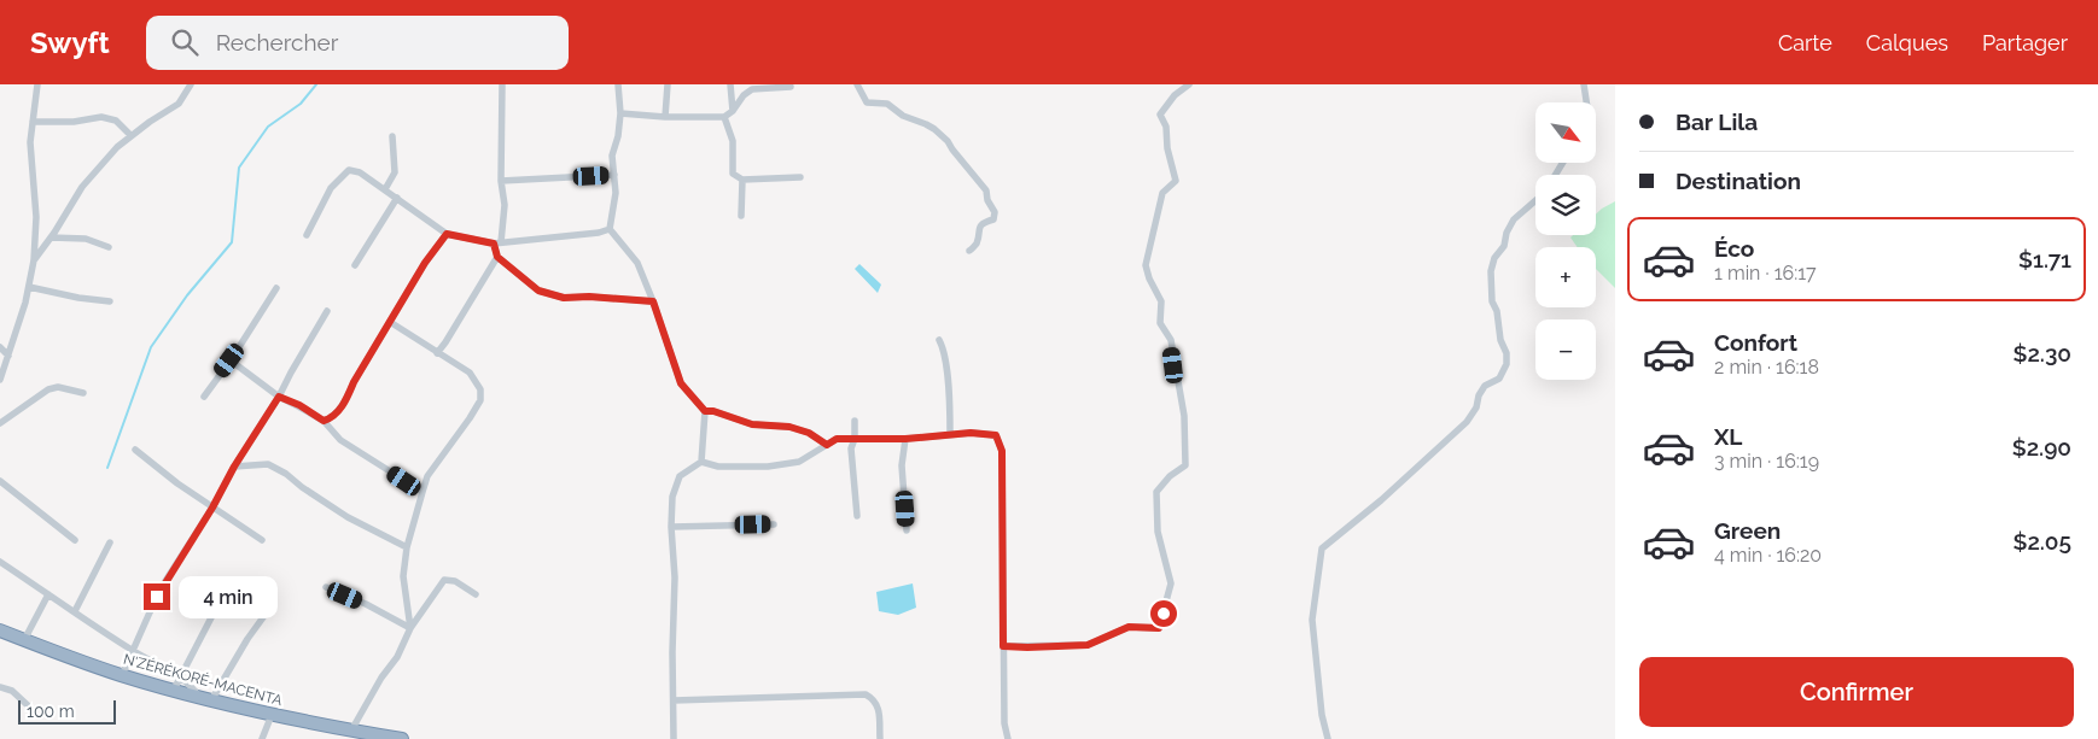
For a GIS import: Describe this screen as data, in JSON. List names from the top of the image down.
{
  "streets": {
    "highway": ["N'ZÉRÉKORÉ-MACENTA"]
  },
  "scale_bar": "100 m",
  "north": "bottom right",
  "page": {
    "header": "Swyft",
    "search": "Rechercher",
    "nav": ["Carte", "Calques", "Partager"],
    "banner": ["Bar Lila", "Destination"],
    "map_buttons": ["+", "−"],
    "list": [
      {
        "name": "Éco",
        "note": "1 min · 16:17",
        "value": "$1.71"
      },
      {
        "name": "Confort",
        "note": "2 min · 16:18",
        "value": "$2.30"
      },
      {
        "name": "XL",
        "note": "3 min · 16:19",
        "value": "$2.90"
      },
      {
        "name": "Green",
        "note": "4 min · 16:20",
        "value": "$2.05"
      }
    ],
    "bubble": "4 min",
    "buttons": "Confirmer",
    "scale": "100 m"
  }
}
